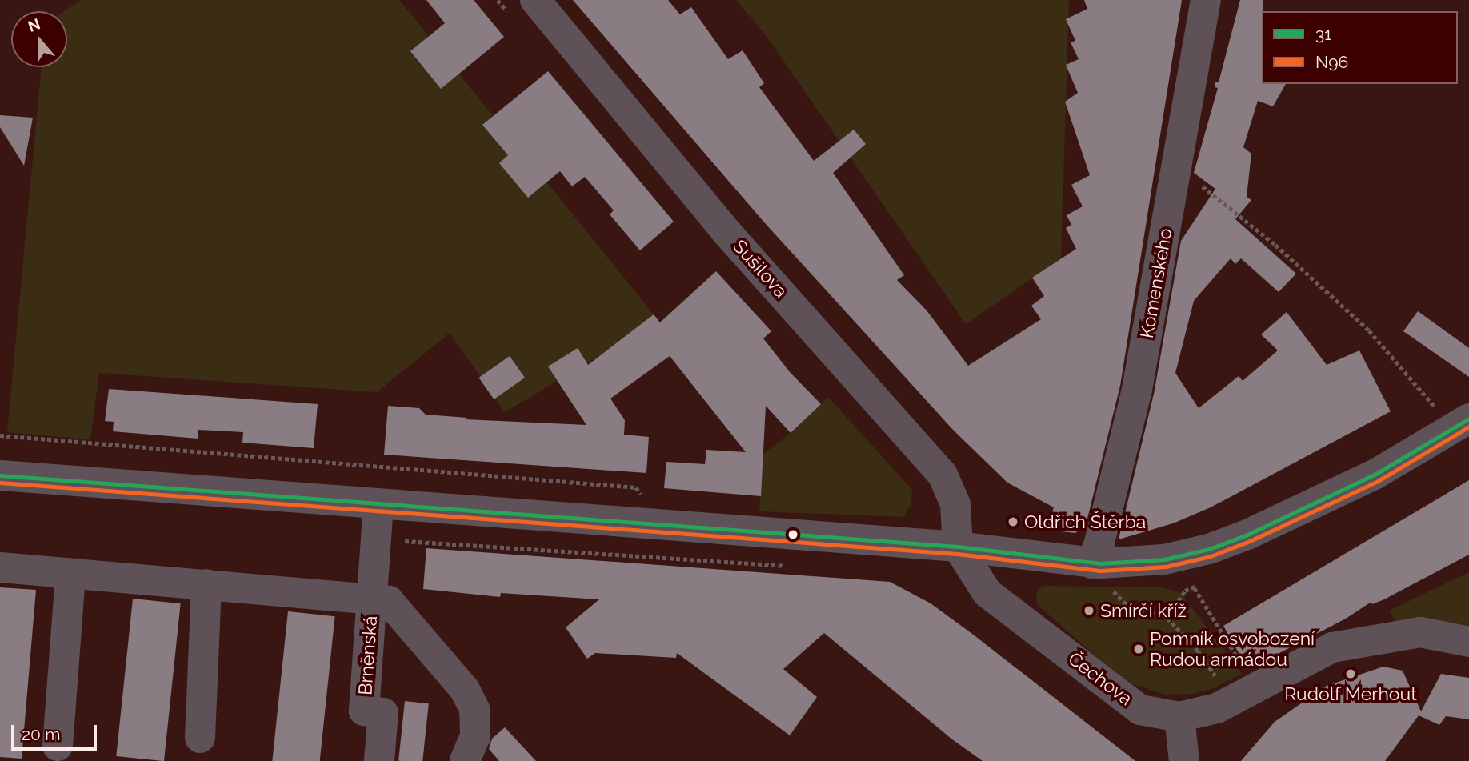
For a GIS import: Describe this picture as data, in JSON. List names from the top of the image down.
{
  "streets": {
    "street": [
      "Sušilova",
      "Komenského",
      "Brněnská",
      "Čechova"
    ]
  },
  "crossings": [
    ["Sušilova", "Čechova"]
  ],
  "places": [
    "Oldřich Štěrba",
    "Smírčí kříž",
    "Pomník osvobození Rudou armádou",
    "Rudolf Merhout"
  ],
  "lines": ["transit line 31", "transit line N96"],
  "legend": ["31", "N96"],
  "scale_bar": "20 m",
  "north": "top"
}
